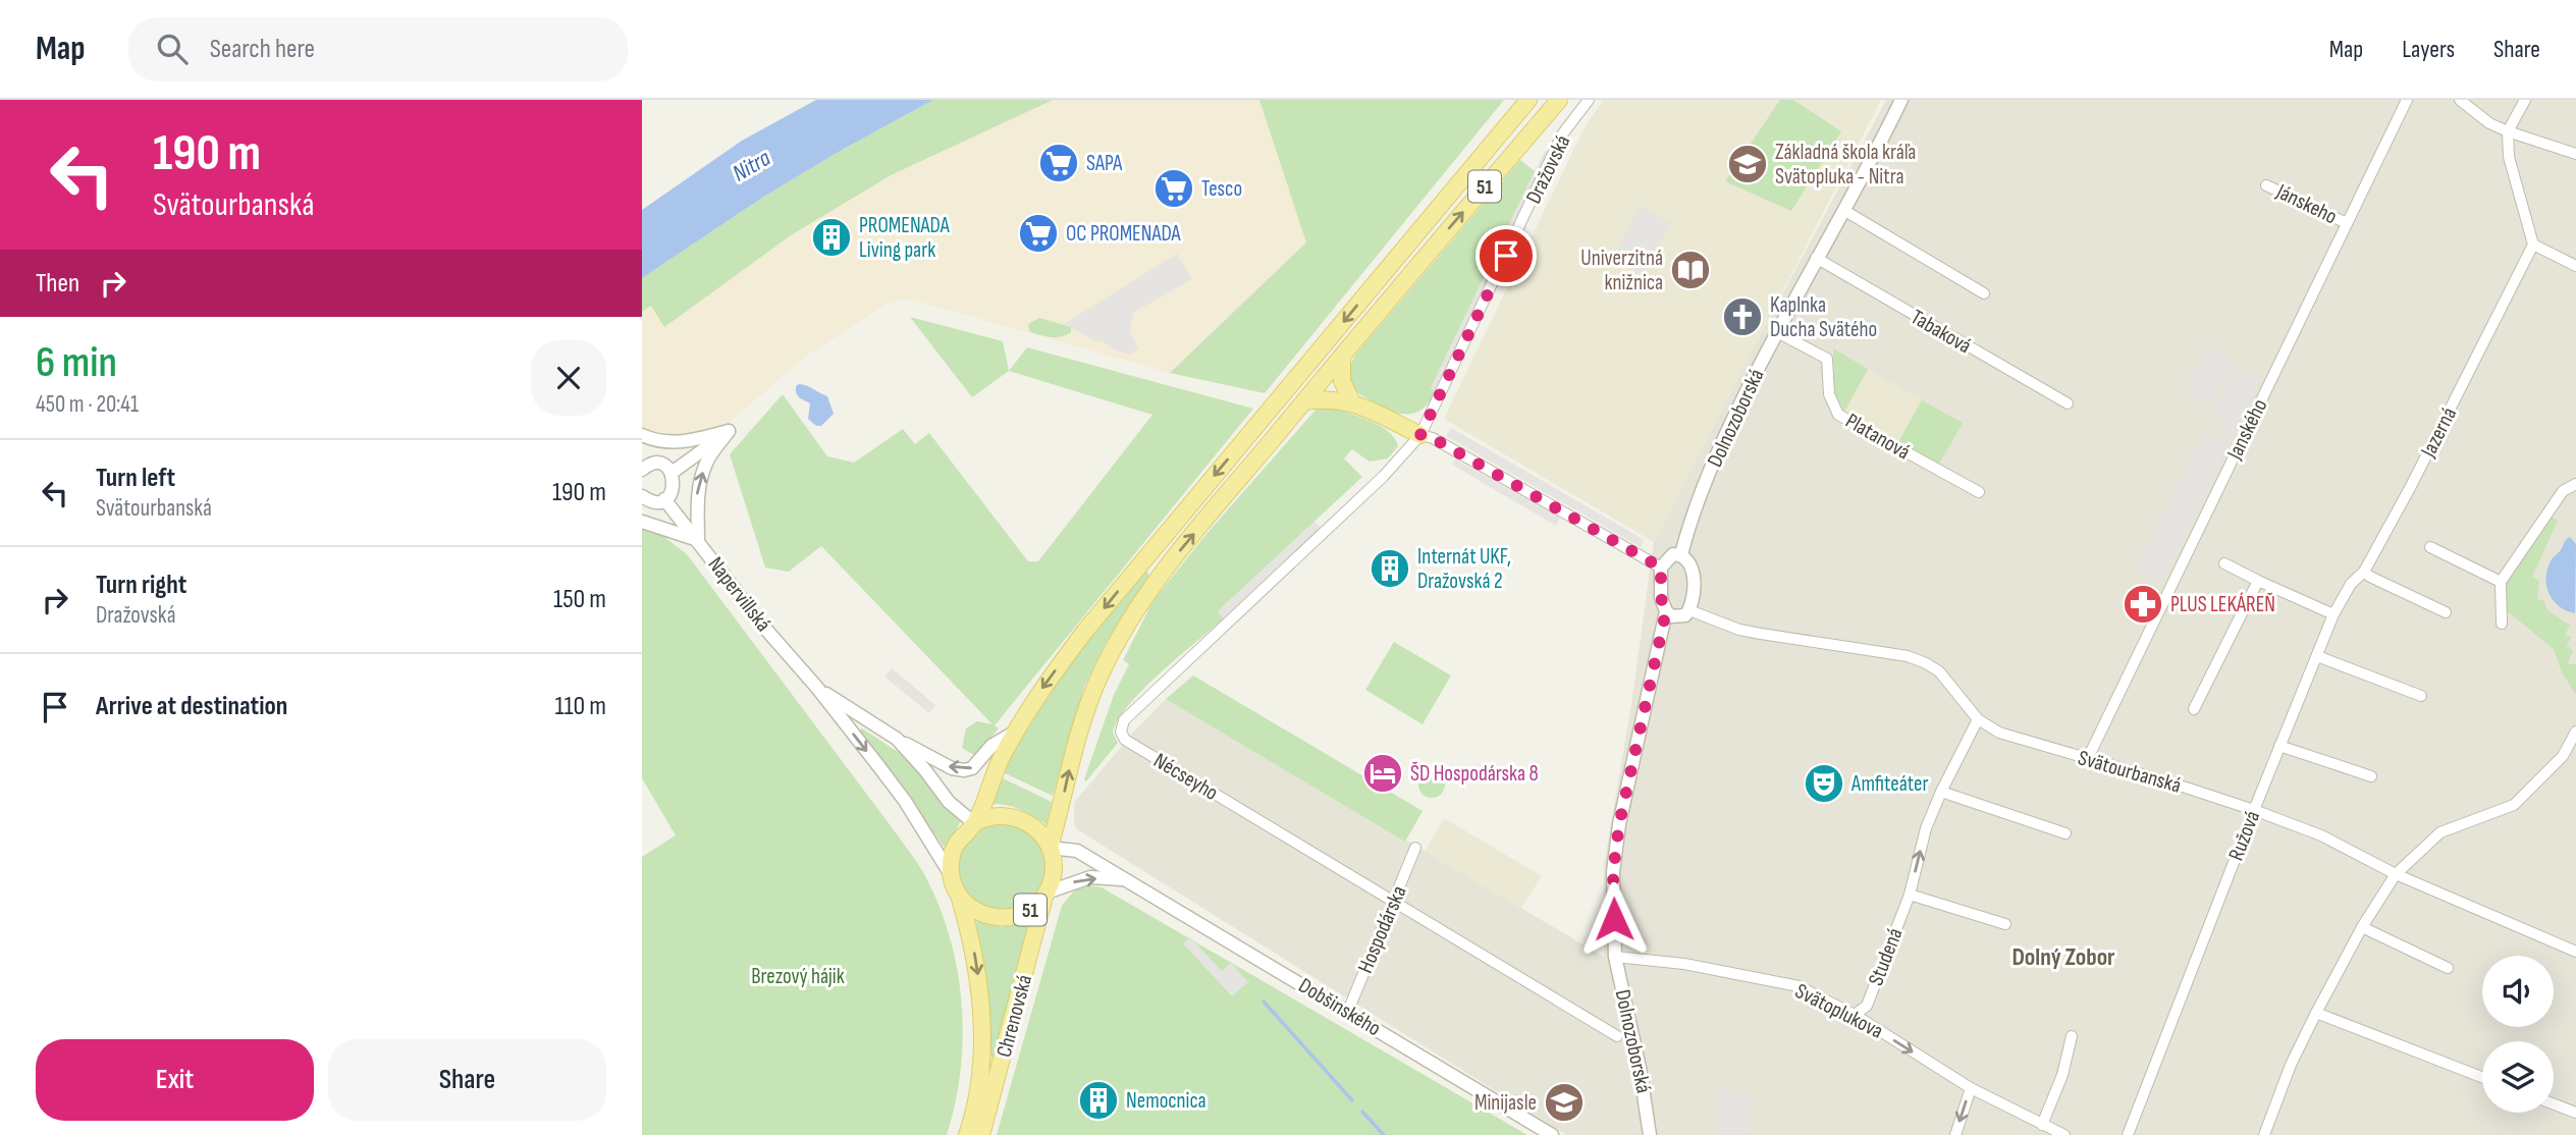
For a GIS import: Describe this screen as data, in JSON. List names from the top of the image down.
{
  "streets": {
    "main road": ["51", "Chrenovská"],
    "street": [
      "Dražovská",
      "Jánskeho",
      "Tabaková",
      "Dolnozoborská",
      "Janského",
      "Jazerná",
      "Platanová",
      "Napervillská",
      "Svätourbanská",
      "Nécseyho",
      "Ružová",
      "Hospodárska",
      "Studená",
      "Dobšinského",
      "Svätoplukova"
    ]
  },
  "crossings": [
    ["Dražovská", "Nécseyho"],
    ["51", "Napervillská"],
    ["51", "Dobšinského"],
    ["51", "Chrenovská"],
    ["Jánskeho", "Janského"],
    ["Tabaková", "Dolnozoborská"],
    ["Dolnozoborská", "Platanová"],
    ["Dolnozoborská", "Svätoplukova"],
    ["Janského", "Svätourbanská"],
    ["Jazerná", "Ružová"],
    ["Napervillská", "Dobšinského"],
    ["Napervillská", "Chrenovská"],
    ["Svätourbanská", "Ružová"],
    ["Svätourbanská", "Studená"],
    ["Nécseyho", "Hospodárska"],
    ["Hospodárska", "Dobšinského"],
    ["Studená", "Svätoplukova"],
    ["Dobšinského", "Chrenovská"]
  ],
  "districts": ["Dolný Zobor"],
  "water": ["Nitra"],
  "parks": ["Brezový hájik"],
  "places": {
    "supermarket": ["SAPA", "Tesco", "OC PROMENADA"],
    "school or university": ["Základná škola kráľa Svätopluka - Nitra", "Minijasle"],
    "building": ["PROMENADA Living park", "Internát UKF, Dražovská 2", "Nemocnica"],
    "library": ["Univerzitná knižnica"],
    "church": ["Kaplnka Ducha Svätého"],
    "pharmacy": ["PLUS LEKÁREŇ"],
    "hotel": ["ŠD Hospodárska 8"],
    "theatre": ["Amfiteáter"]
  },
  "page": {
    "header": "Map",
    "search": "Search here",
    "nav": ["Map", "Layers", "Share"],
    "turn": ["190 m", "Svätourbanská"],
    "then": "Then",
    "heading": ["6 min", "450 m · 20:41"],
    "list": [
      {
        "name": "Turn left",
        "note": "Svätourbanská",
        "value": "190 m"
      },
      {
        "name": "Turn right",
        "note": "Dražovská",
        "value": "150 m"
      },
      {
        "name": "Arrive at destination",
        "value": "110 m"
      }
    ],
    "buttons": ["Exit", "Share"]
  }
}
